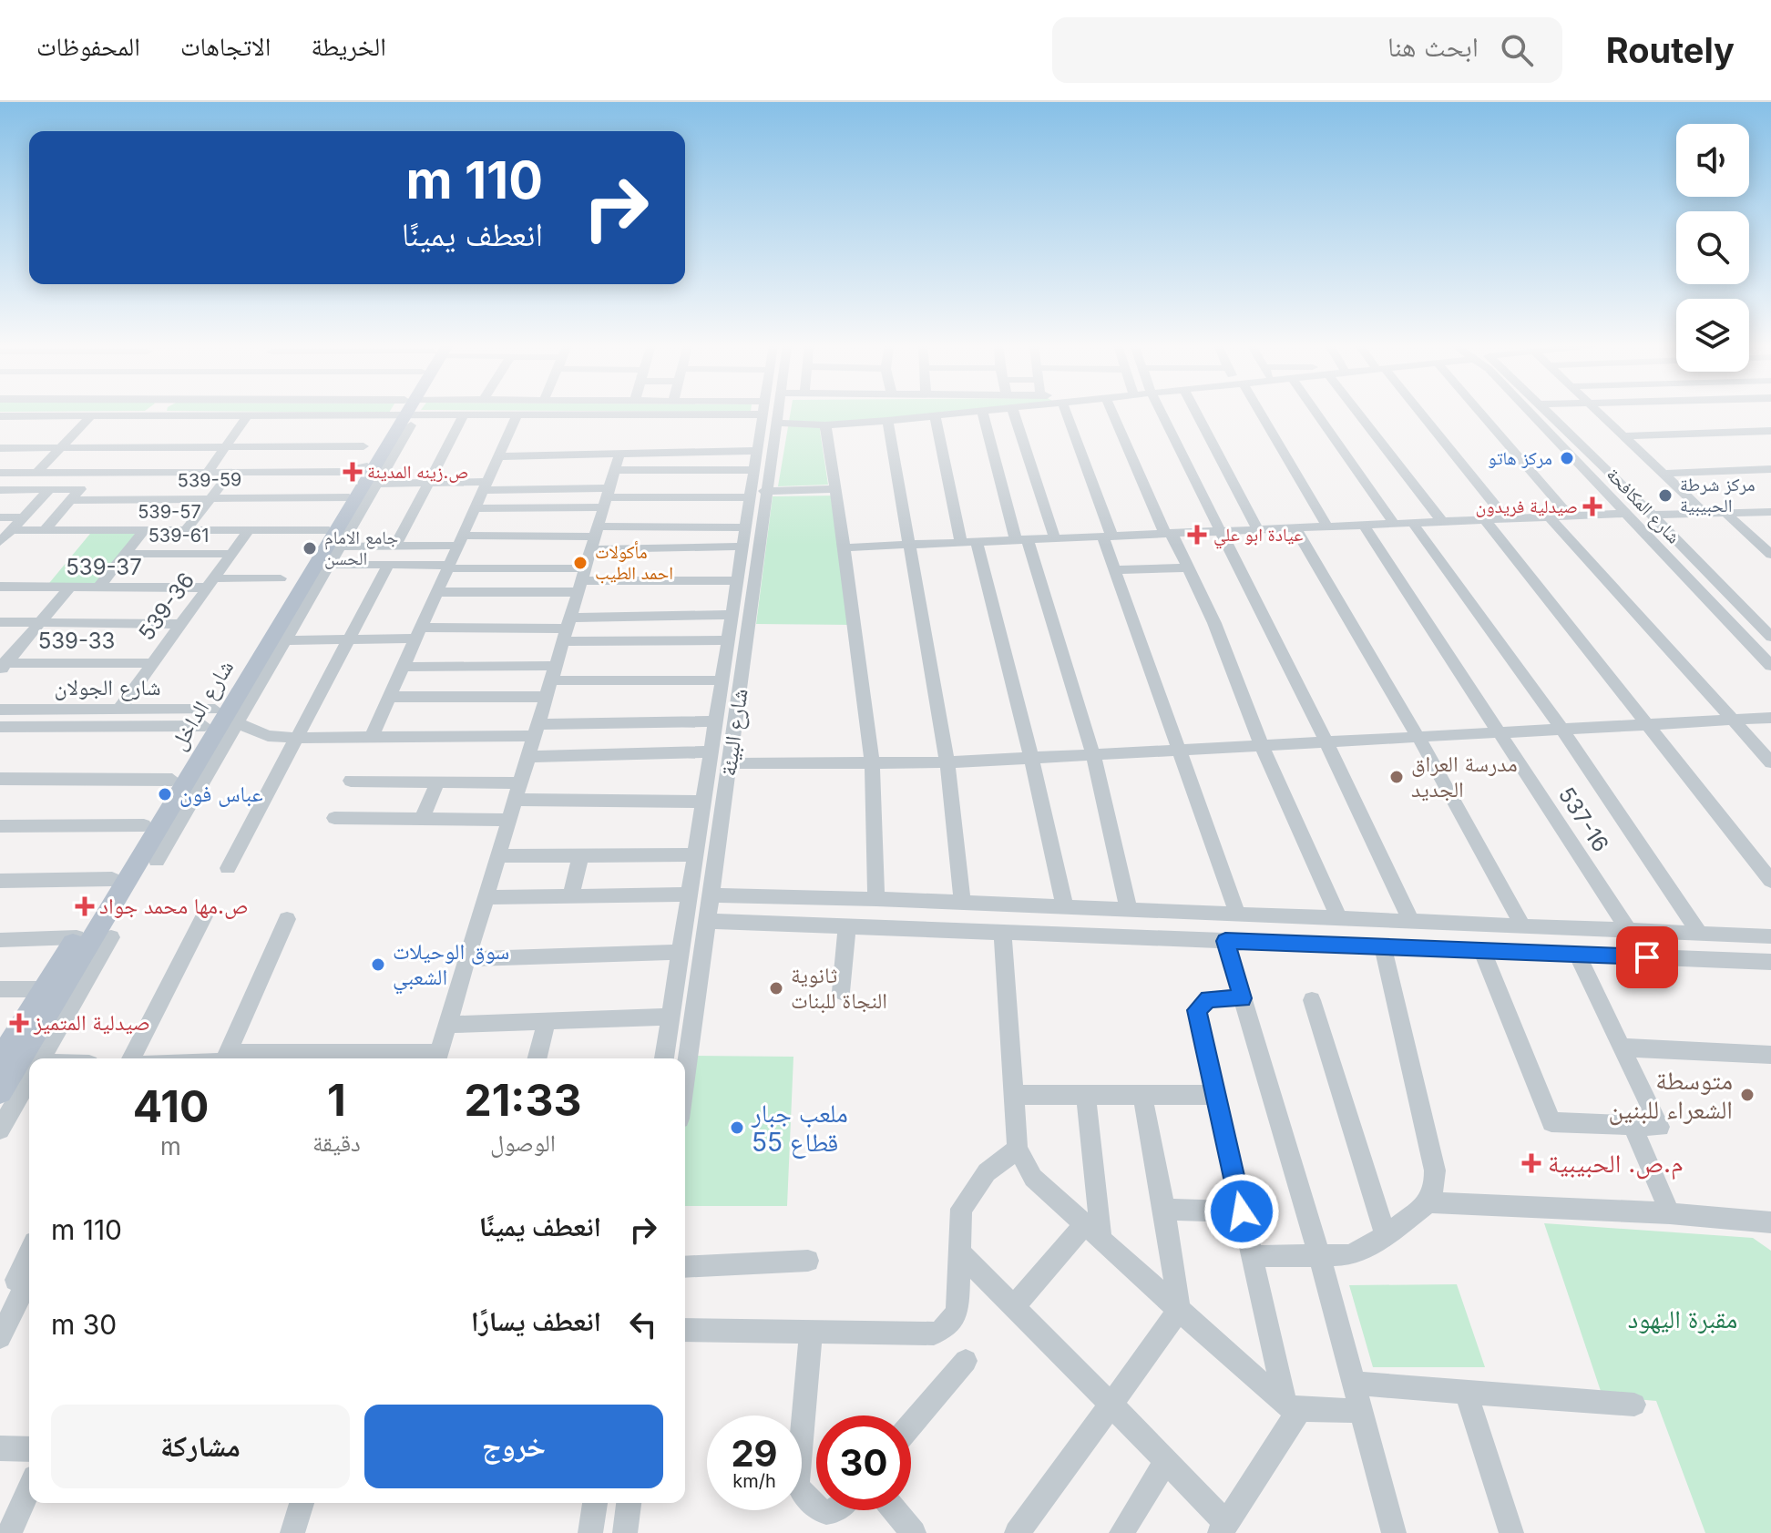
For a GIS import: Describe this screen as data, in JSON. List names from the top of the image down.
{
  "streets": {
    "main road": ["شارع الداخل"],
    "street": [
      "539-59",
      "شارع المكافحة",
      "539-57",
      "539-61",
      "539-37",
      "539-36",
      "539-33",
      "شارع الجولان",
      "شارع البيئة",
      "537-16"
    ]
  },
  "crossings": [
    ["539-59", "شارع الداخل"],
    ["539-57", "539-36"],
    ["539-57", "شارع الداخل"],
    ["539-61", "539-36"],
    ["539-37", "539-36"],
    ["539-36", "539-33"],
    ["539-36", "شارع الجولان"],
    ["شارع الجولان", "شارع الداخل"]
  ],
  "parks": ["مقبرة اليهود"],
  "places": {
    "other": [
      "مركز هاتو",
      "مركز شرطة الحبيبية",
      "جامع الامام الحسن",
      "مأكولات احمد الطيب",
      "مدرسة العراق الجديد",
      "عباس فون",
      "سوق الوحيلات الشعبي",
      "ثانوية النجاة للبنات",
      "متوسطة الشعراء للبنين",
      "ملعب جبار قطاع 55"
    ],
    "health": [
      "ص.زينه المدينة",
      "صيدلية فريدون",
      "عيادة ابو علي",
      "ص.مها محمد جواد",
      "صيدلية المتميز",
      "م.ص. الحبيبية"
    ]
  },
  "page": {
    "header": "Routely",
    "search": "ابحث هنا",
    "nav": ["الخريطة", "الاتجاهات", "المحفوظات"],
    "turn": ["110 m", "انعطف يمينًا"],
    "eta": [
      "21:33",
      "الوصول",
      "1",
      "دقيقة",
      "410",
      "m"
    ],
    "list": [
      {
        "name": "انعطف يمينًا",
        "value": "110 m"
      },
      {
        "name": "انعطف يسارًا",
        "value": "30 m"
      }
    ],
    "buttons": ["خروج", "مشاركة"],
    "speed": "29 km/h",
    "limit": "30"
  }
}
